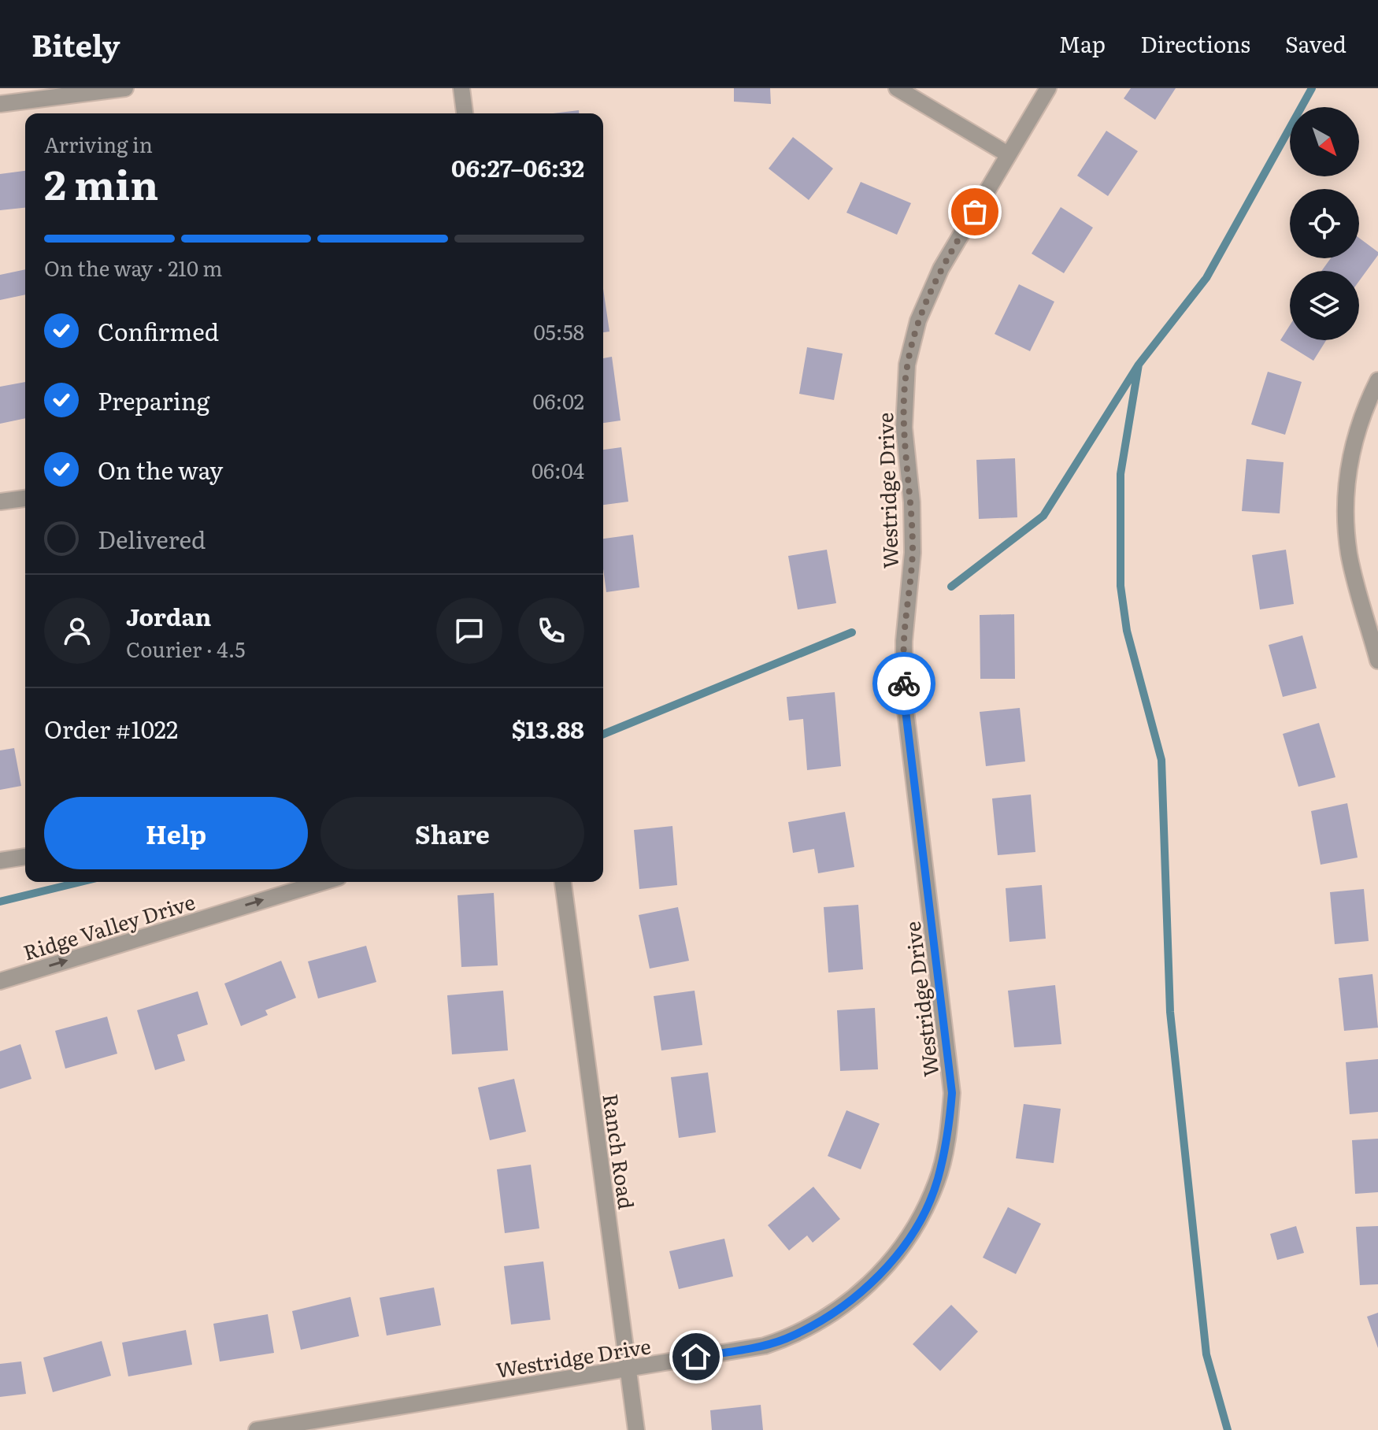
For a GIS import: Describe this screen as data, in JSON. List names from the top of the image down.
{
  "streets": {
    "street": ["Westridge Drive", "Ridge Valley Drive", "Ranch Road"]
  },
  "crossings": [
    ["Westridge Drive", "Ranch Road"]
  ],
  "one_way": ["Ridge Valley Drive"],
  "north": "bottom right",
  "page": {
    "header": "Bitely",
    "nav": ["Map", "Directions", "Saved"],
    "heading": ["2 min", "Arriving in", "06:27–06:32"],
    "panel": [
      "Jordan",
      "Courier · 4.5",
      "Order #1022",
      "$13.88"
    ],
    "bar": "On the way · 210 m",
    "list": [
      ["Confirmed", "05:58"],
      ["Preparing", "06:02"],
      ["On the way", "06:04"],
      "Delivered"
    ],
    "buttons": ["Help", "Share"]
  }
}
